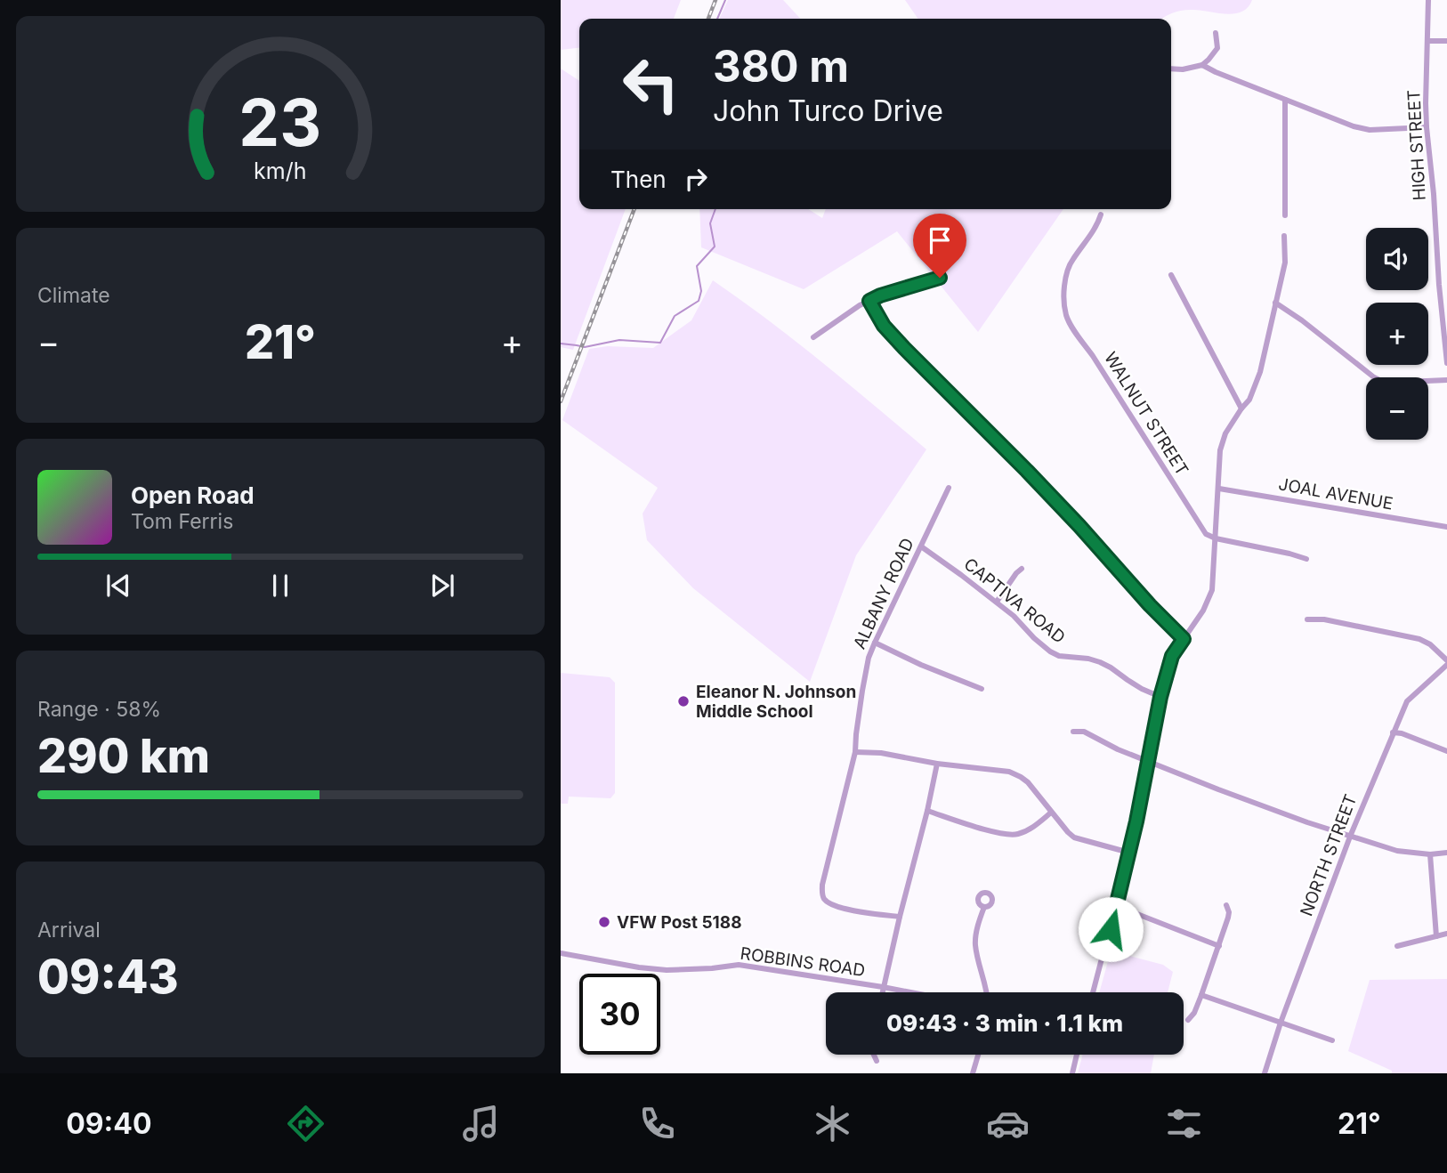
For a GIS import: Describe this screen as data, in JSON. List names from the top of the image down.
{
  "streets": {
    "street": [
      "HIGH STREET",
      "WALNUT STREET",
      "JOAL AVENUE",
      "ALBANY ROAD",
      "CAPTIVA ROAD",
      "NORTH STREET",
      "ROBBINS ROAD"
    ]
  },
  "crossings": [
    ["ALBANY ROAD", "CAPTIVA ROAD"]
  ],
  "places": ["Eleanor N. Johnson Middle School", "VFW Post 5188"],
  "page": {
    "turn": ["380 m", "John Turco Drive"],
    "then": "Then",
    "tile": [
      "Climate",
      ["Range · 58%", "290 km"],
      ["Arrival", "09:43"]
    ],
    "map_buttons": ["+", "−"],
    "heat": ["−", "21°", "+"],
    "song": ["Open Road", "Tom Ferris"],
    "limit": "30",
    "trip": "09:43 · 3 min · 1.1 km",
    "tabs": ["09:40", "21°"],
    "gauge": ["23", "km/h"]
  }
}
